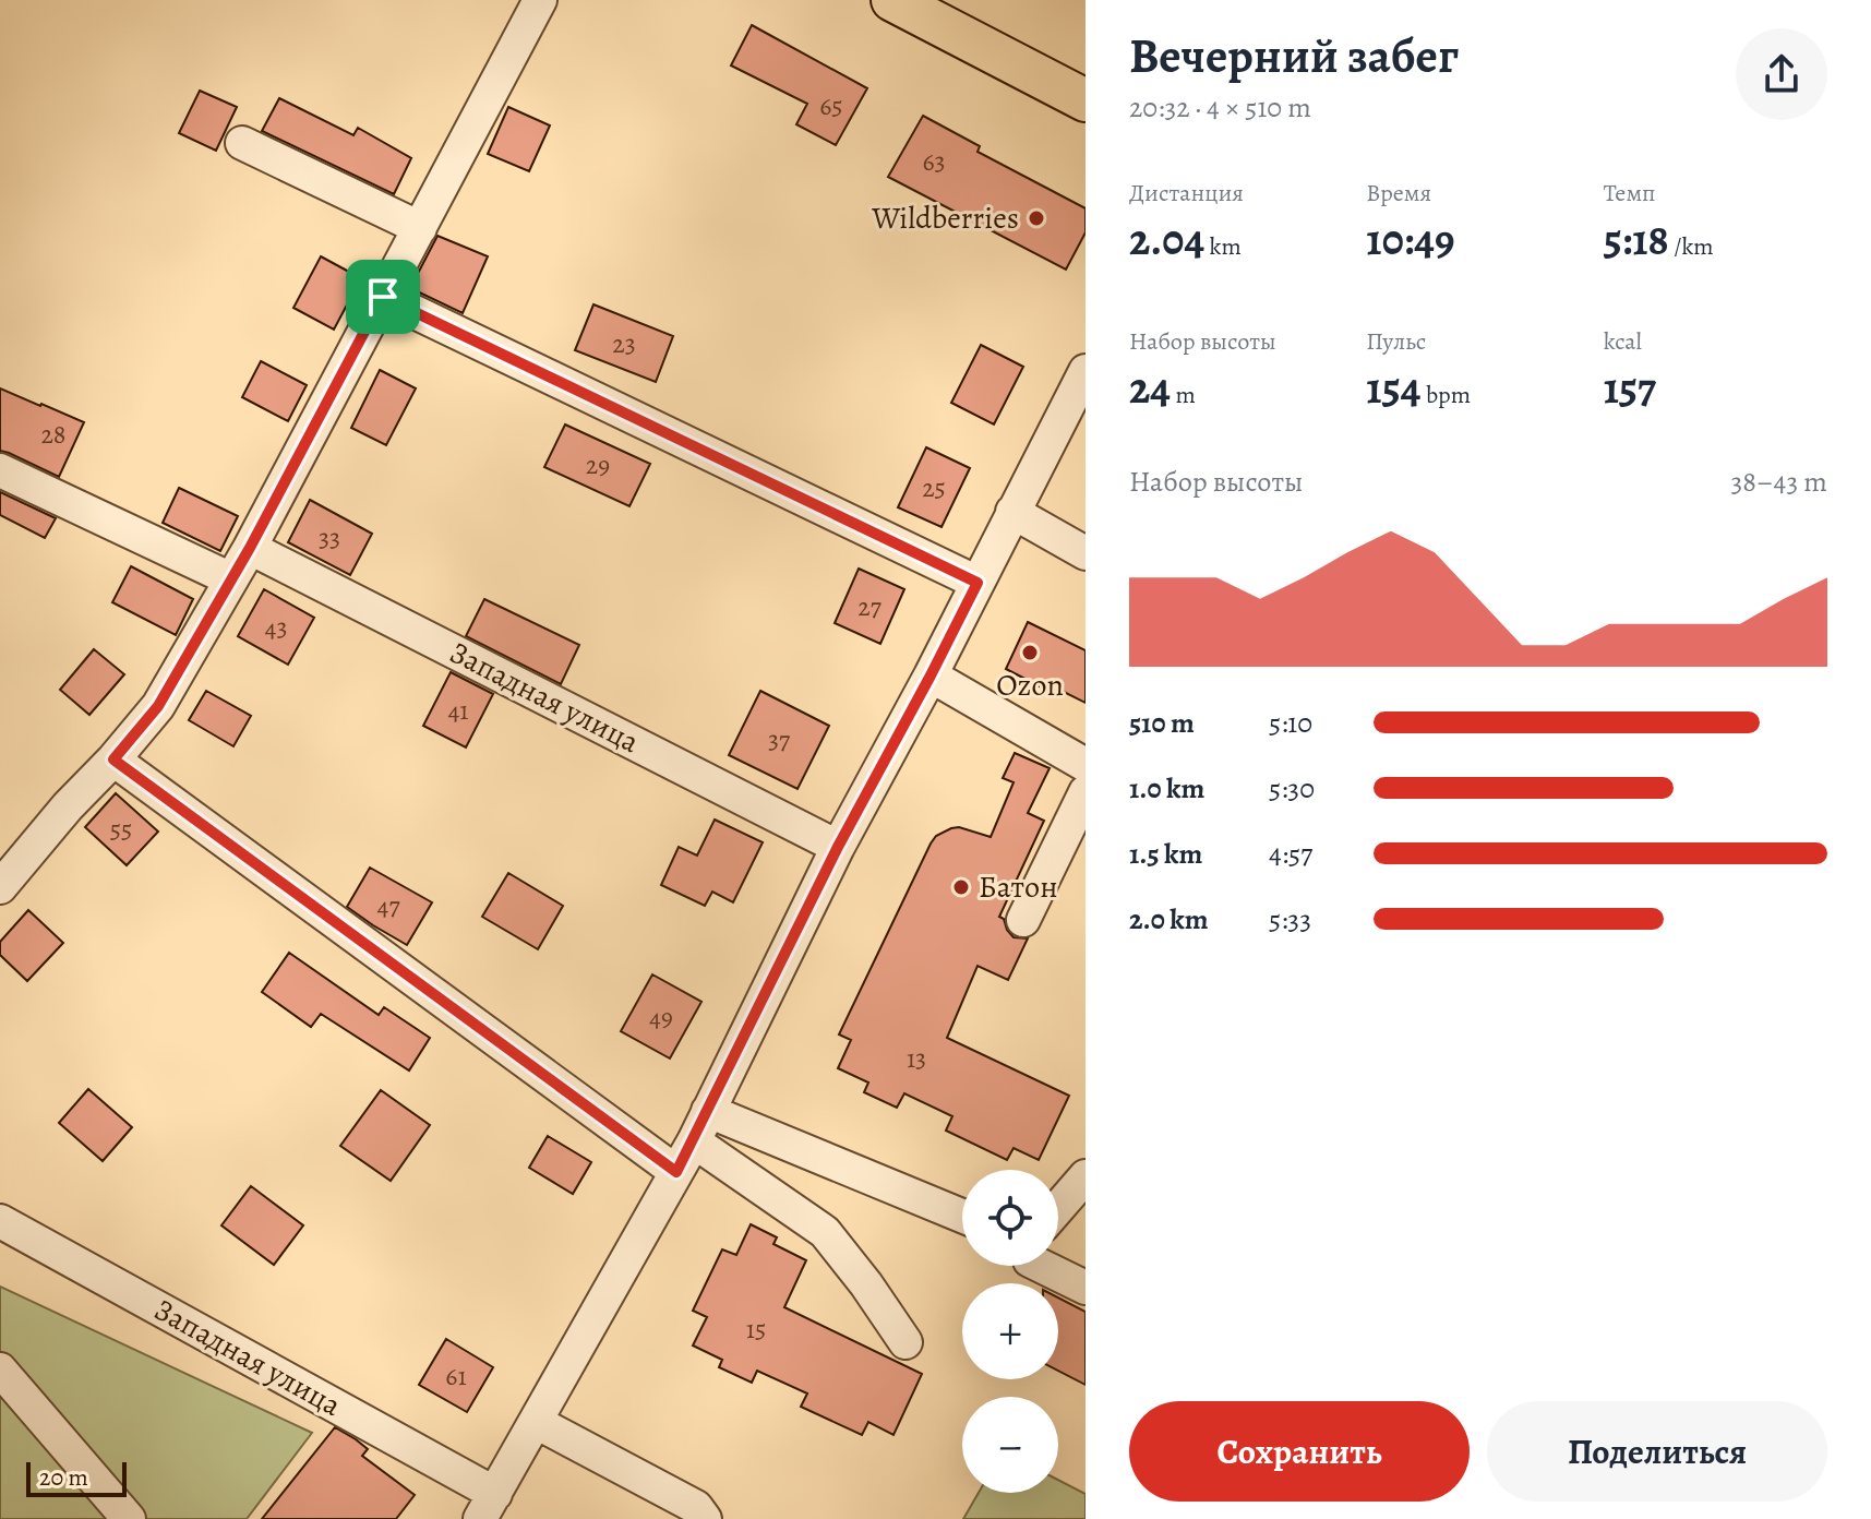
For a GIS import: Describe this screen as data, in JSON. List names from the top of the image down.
{
  "streets": {
    "street": ["Западная улица"]
  },
  "places": ["Wildberries", "Ozon", "Батон"],
  "house_numbers": [
    "65",
    "63",
    "23",
    "28",
    "29",
    "25",
    "33",
    "27",
    "43",
    "41",
    "37",
    "55",
    "47",
    "49",
    "13",
    "15",
    "61"
  ],
  "scale_bar": "20 m",
  "page": {
    "heading": ["Вечерний забег", "20:32 · 4 × 510 m"],
    "stats": [
      ["Дистанция", "2.04 km"],
      ["Время", "10:49"],
      ["Темп", "5:18 /km"],
      ["Набор высоты", "24 m"],
      ["Пульс", "154 bpm"],
      ["kcal", "157"]
    ],
    "chart": ["Набор высоты", "38–43 m"],
    "list": [
      {
        "name": "510 m",
        "note": "5:10"
      },
      {
        "name": "1.0 km",
        "note": "5:30"
      },
      {
        "name": "1.5 km",
        "note": "4:57"
      },
      {
        "name": "2.0 km",
        "note": "5:33"
      }
    ],
    "map_buttons": ["+", "−"],
    "buttons": ["Сохранить", "Поделиться"],
    "scale": "20 m"
  }
}
